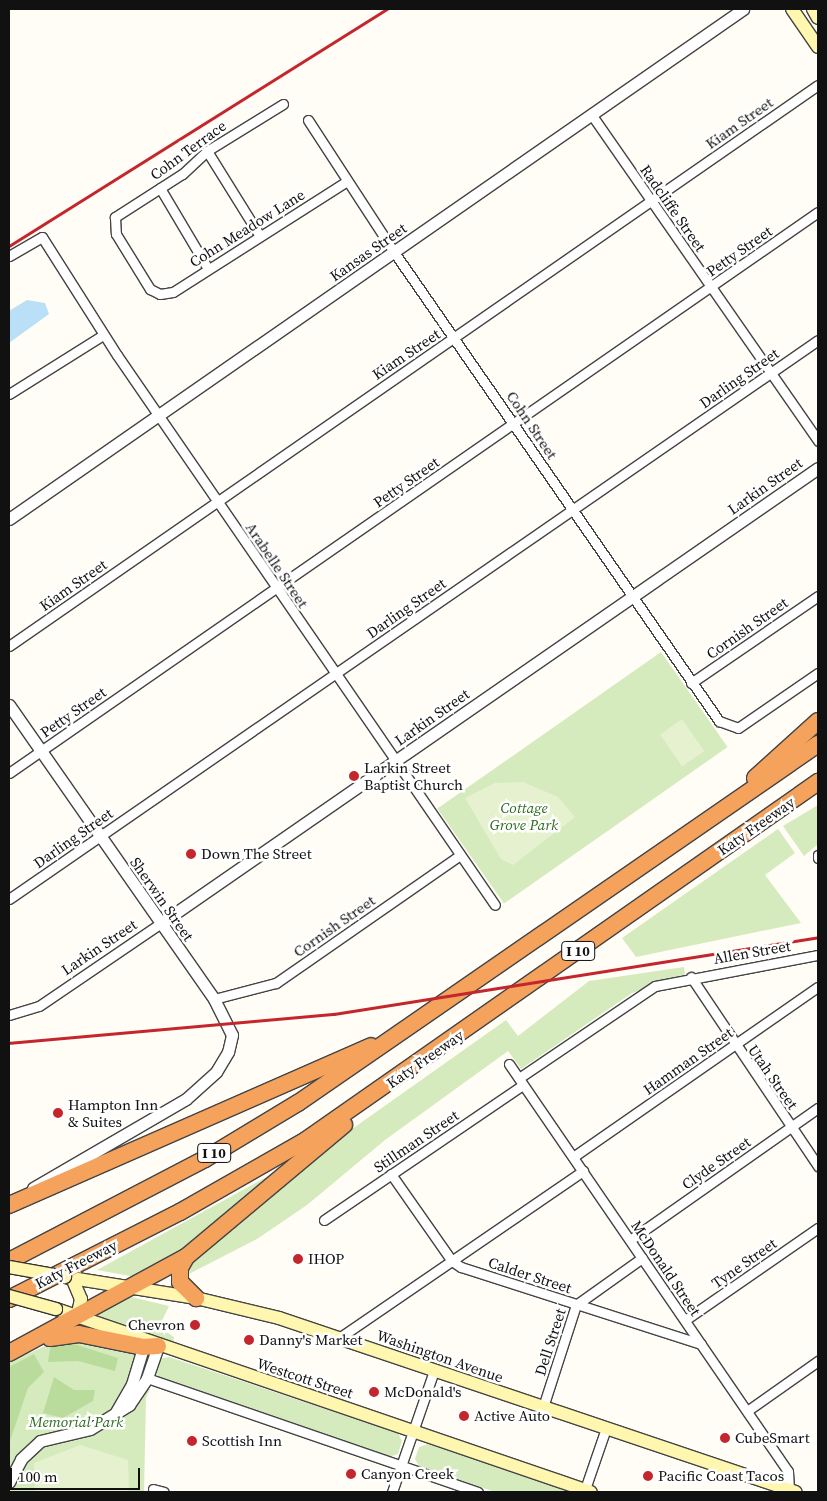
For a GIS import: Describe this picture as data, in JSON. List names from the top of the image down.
{
  "streets": {
    "highway": ["Katy Freeway", "I 10"],
    "main road": ["Washington Avenue", "Westcott Street"],
    "street": [
      "Kiam Street",
      "Cohn Terrace",
      "Radcliffe Street",
      "Cohn Meadow Lane",
      "Petty Street",
      "Kansas Street",
      "Darling Street",
      "Cohn Street",
      "Larkin Street",
      "Arabelle Street",
      "Cornish Street",
      "Sherwin Street",
      "Allen Street",
      "Hamman Street",
      "Utah Street",
      "Stillman Street",
      "Clyde Street",
      "Tyne Street",
      "McDonald Street",
      "Calder Street",
      "Dell Street"
    ]
  },
  "crossings": [
    ["Kiam Street", "Radcliffe Street"],
    ["Kiam Street", "Cohn Street"],
    ["Kiam Street", "Arabelle Street"],
    ["Cohn Terrace", "Cohn Meadow Lane"],
    ["Radcliffe Street", "Petty Street"],
    ["Radcliffe Street", "Kansas Street"],
    ["Radcliffe Street", "Darling Street"],
    ["Cohn Meadow Lane", "Cohn Street"],
    ["Petty Street", "Cohn Street"],
    ["Petty Street", "Arabelle Street"],
    ["Petty Street", "Sherwin Street"],
    ["Kansas Street", "Cohn Street"],
    ["Kansas Street", "Arabelle Street"],
    ["Darling Street", "Cohn Street"],
    ["Darling Street", "Arabelle Street"],
    ["Darling Street", "Sherwin Street"],
    ["Cohn Street", "Larkin Street"],
    ["Cohn Street", "Cornish Street"],
    ["Larkin Street", "Arabelle Street"],
    ["Larkin Street", "Sherwin Street"],
    ["Arabelle Street", "Cornish Street"],
    ["Cornish Street", "Sherwin Street"],
    ["Katy Freeway", "Westcott Street"],
    ["Allen Street", "Utah Street"],
    ["Allen Street", "Stillman Street"],
    ["Hamman Street", "Utah Street"],
    ["Hamman Street", "McDonald Street"],
    ["Utah Street", "Stillman Street"],
    ["Utah Street", "Clyde Street"],
    ["Stillman Street", "McDonald Street"],
    ["Clyde Street", "McDonald Street"],
    ["Tyne Street", "McDonald Street"],
    ["McDonald Street", "Calder Street"],
    ["McDonald Street", "Dell Street"],
    ["McDonald Street", "Washington Avenue"],
    ["Calder Street", "Dell Street"],
    ["Dell Street", "Washington Avenue"]
  ],
  "parks": ["Cottage Grove Park", "Memorial Park"],
  "places": [
    "Larkin Street Baptist Church",
    "Down The Street",
    "Hampton Inn & Suites",
    "IHOP",
    "Chevron",
    "Danny's Market",
    "McDonald's",
    "Active Auto",
    "CubeSmart",
    "Scottish Inn",
    "Canyon Creek",
    "Pacific Coast Tacos"
  ],
  "scale_bar": "100 m"
}
